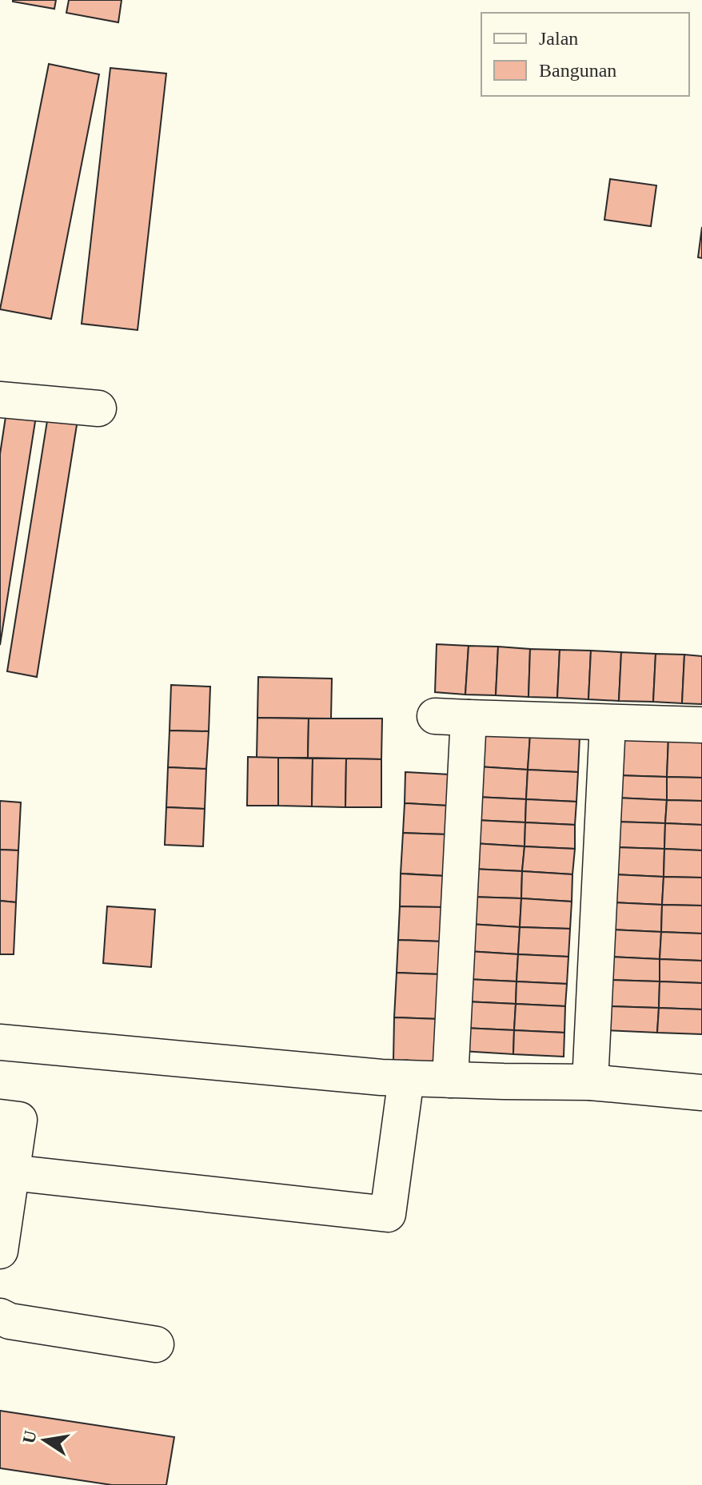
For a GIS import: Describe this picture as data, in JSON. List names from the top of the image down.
{
  "legend": ["Jalan", "Bangunan"],
  "north": "left"
}
